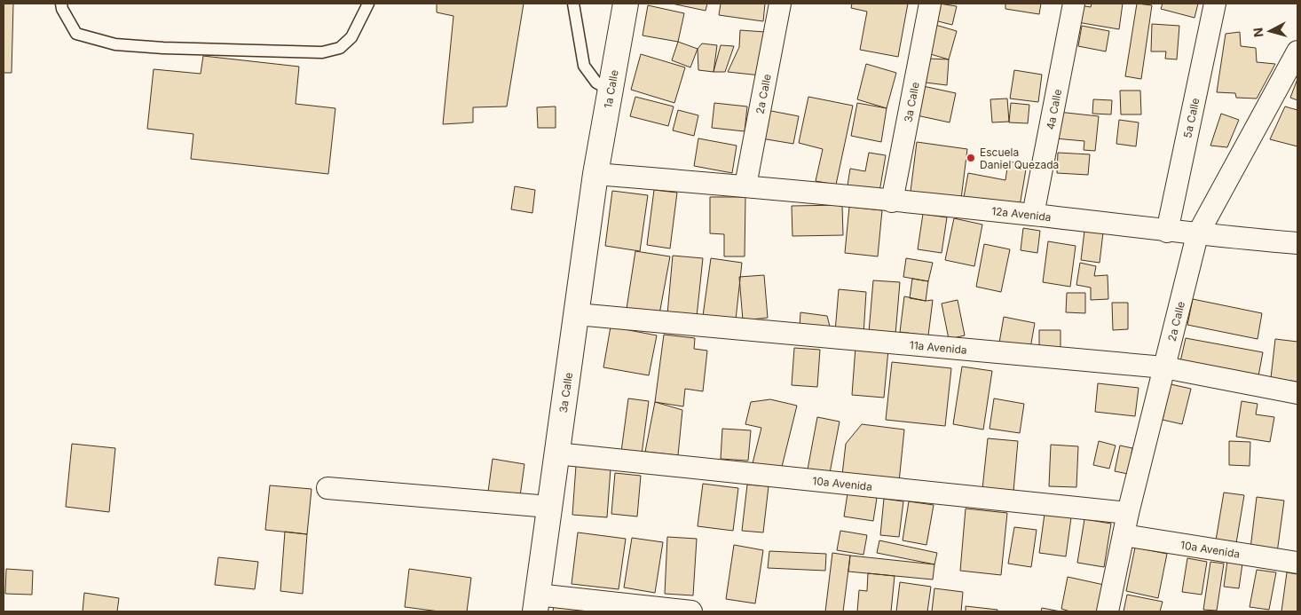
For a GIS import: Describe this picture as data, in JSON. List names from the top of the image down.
{
  "streets": {
    "street": [
      "1a Calle",
      "2a Calle",
      "3a Calle",
      "4a Calle",
      "5a Calle",
      "12a Avenida",
      "11a Avenida",
      "10a Avenida"
    ]
  },
  "crossings": [
    ["1a Calle", "3a Calle"],
    ["1a Calle", "12a Avenida"],
    ["2a Calle", "12a Avenida"],
    ["2a Calle", "11a Avenida"],
    ["2a Calle", "10a Avenida"],
    ["3a Calle", "12a Avenida"],
    ["3a Calle", "11a Avenida"],
    ["3a Calle", "10a Avenida"],
    ["4a Calle", "12a Avenida"],
    ["5a Calle", "12a Avenida"]
  ],
  "places": ["Escuela Daniel Quezada"],
  "north": "left"
}
